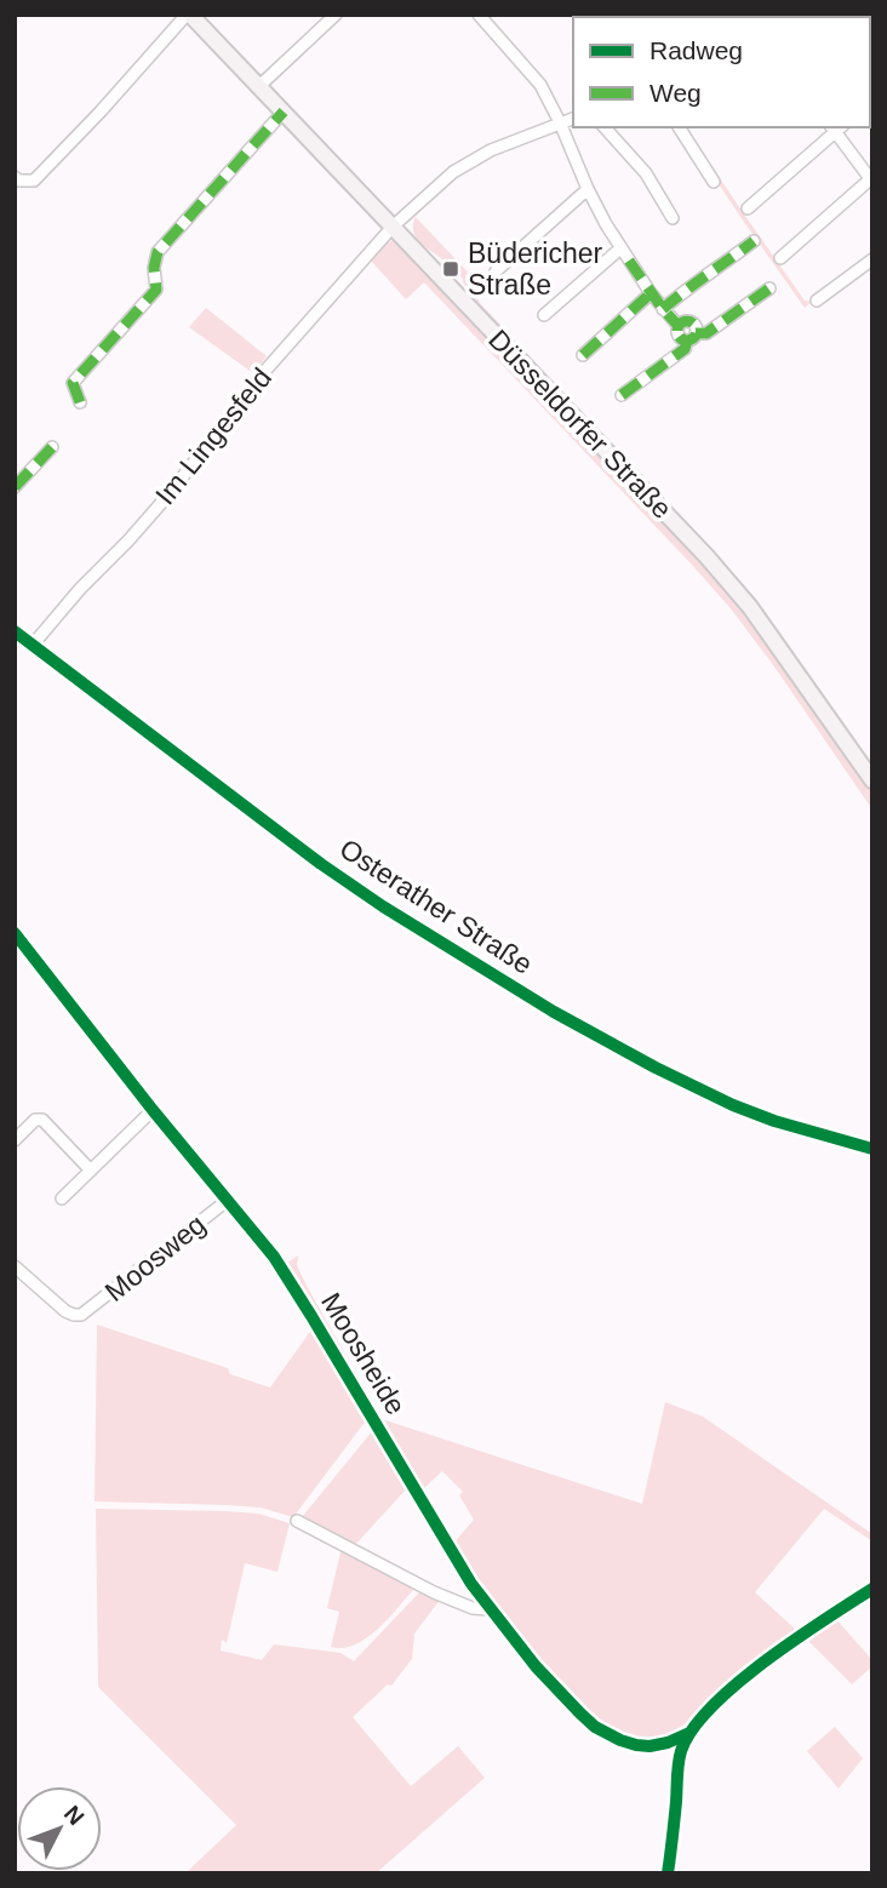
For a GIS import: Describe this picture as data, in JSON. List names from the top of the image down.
{
  "streets": {
    "main road": ["Düsseldorfer Straße"],
    "street": [
      "Im Lingesfeld",
      "Osterather Straße",
      "Moosweg",
      "Moosheide"
    ]
  },
  "crossings": [
    ["Düsseldorfer Straße", "Im Lingesfeld"],
    ["Im Lingesfeld", "Osterather Straße"],
    ["Moosweg", "Moosheide"]
  ],
  "places": {
    "transit": ["Büdericher Straße"]
  },
  "legend": ["Radweg", "Weg"],
  "north": "top right"
}
